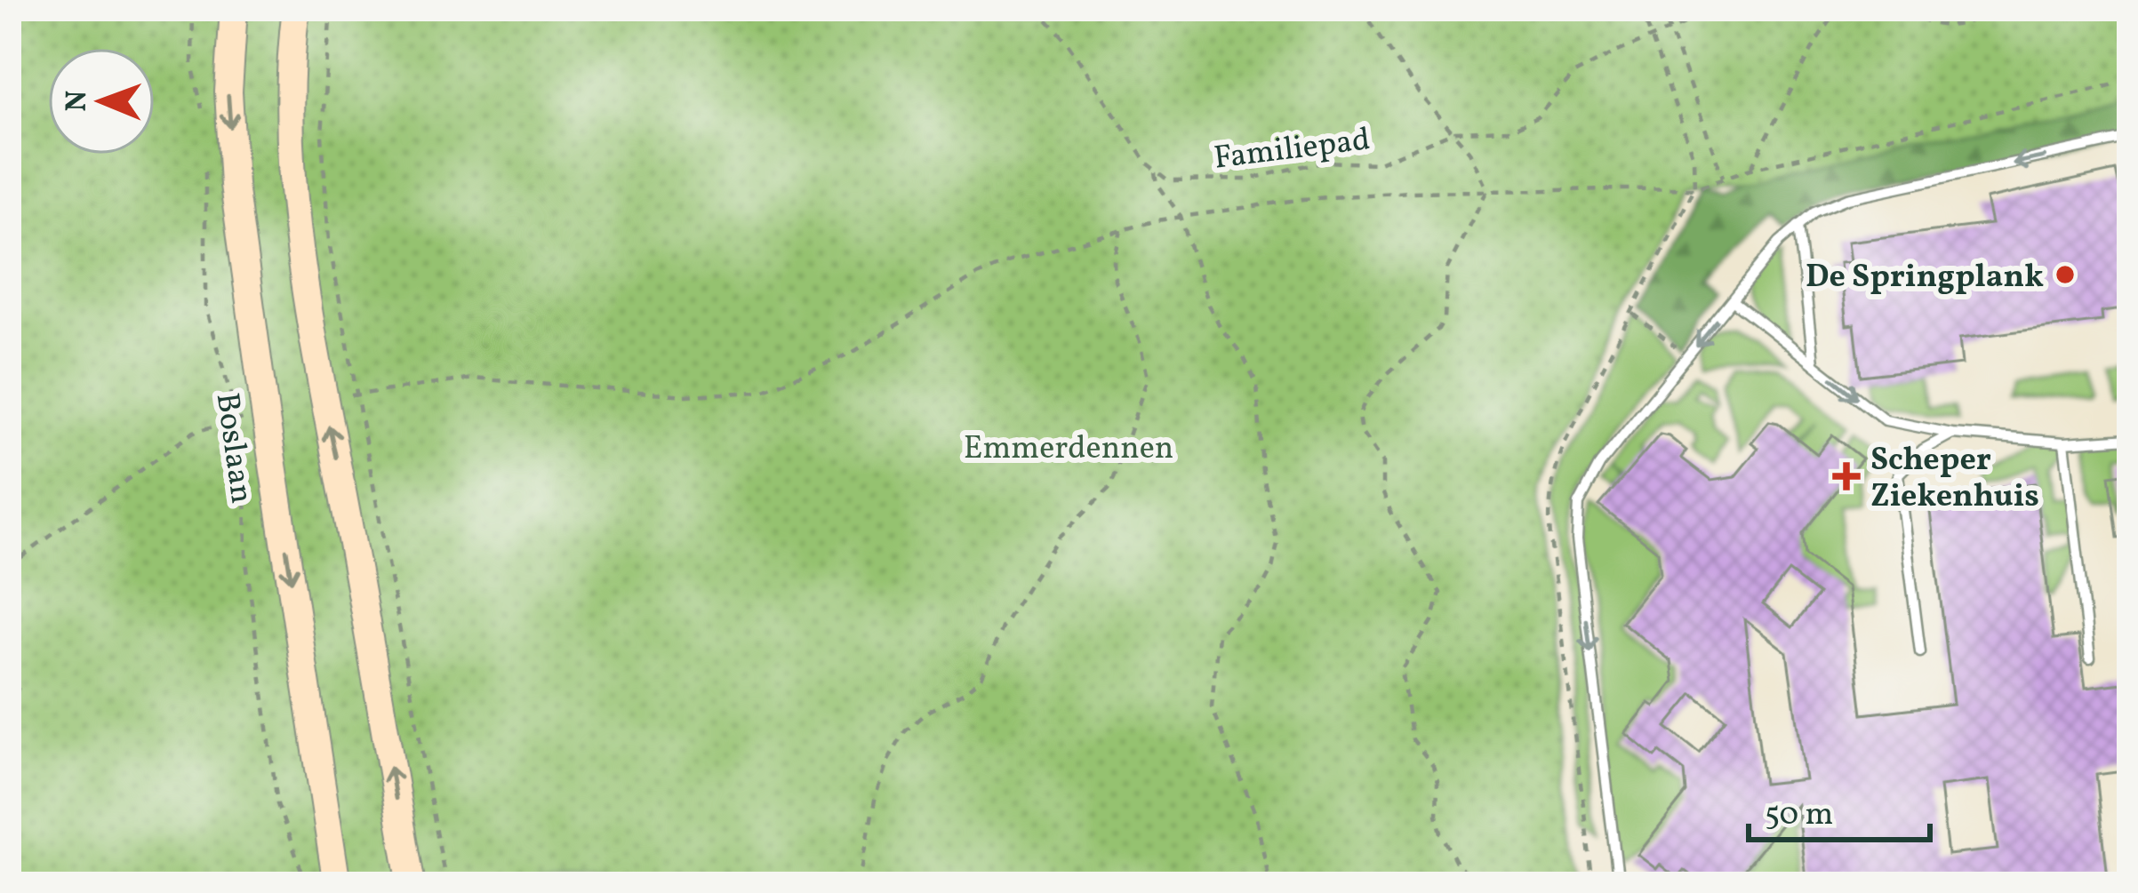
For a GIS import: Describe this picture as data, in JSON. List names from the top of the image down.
{
  "streets": {
    "main road": ["Boslaan"],
    "path": ["Familiepad"]
  },
  "parks": ["Emmerdennen"],
  "places": {
    "other": ["De Springplank"],
    "health": ["Scheper Ziekenhuis"]
  },
  "scale_bar": "50 m",
  "north": "left"
}
